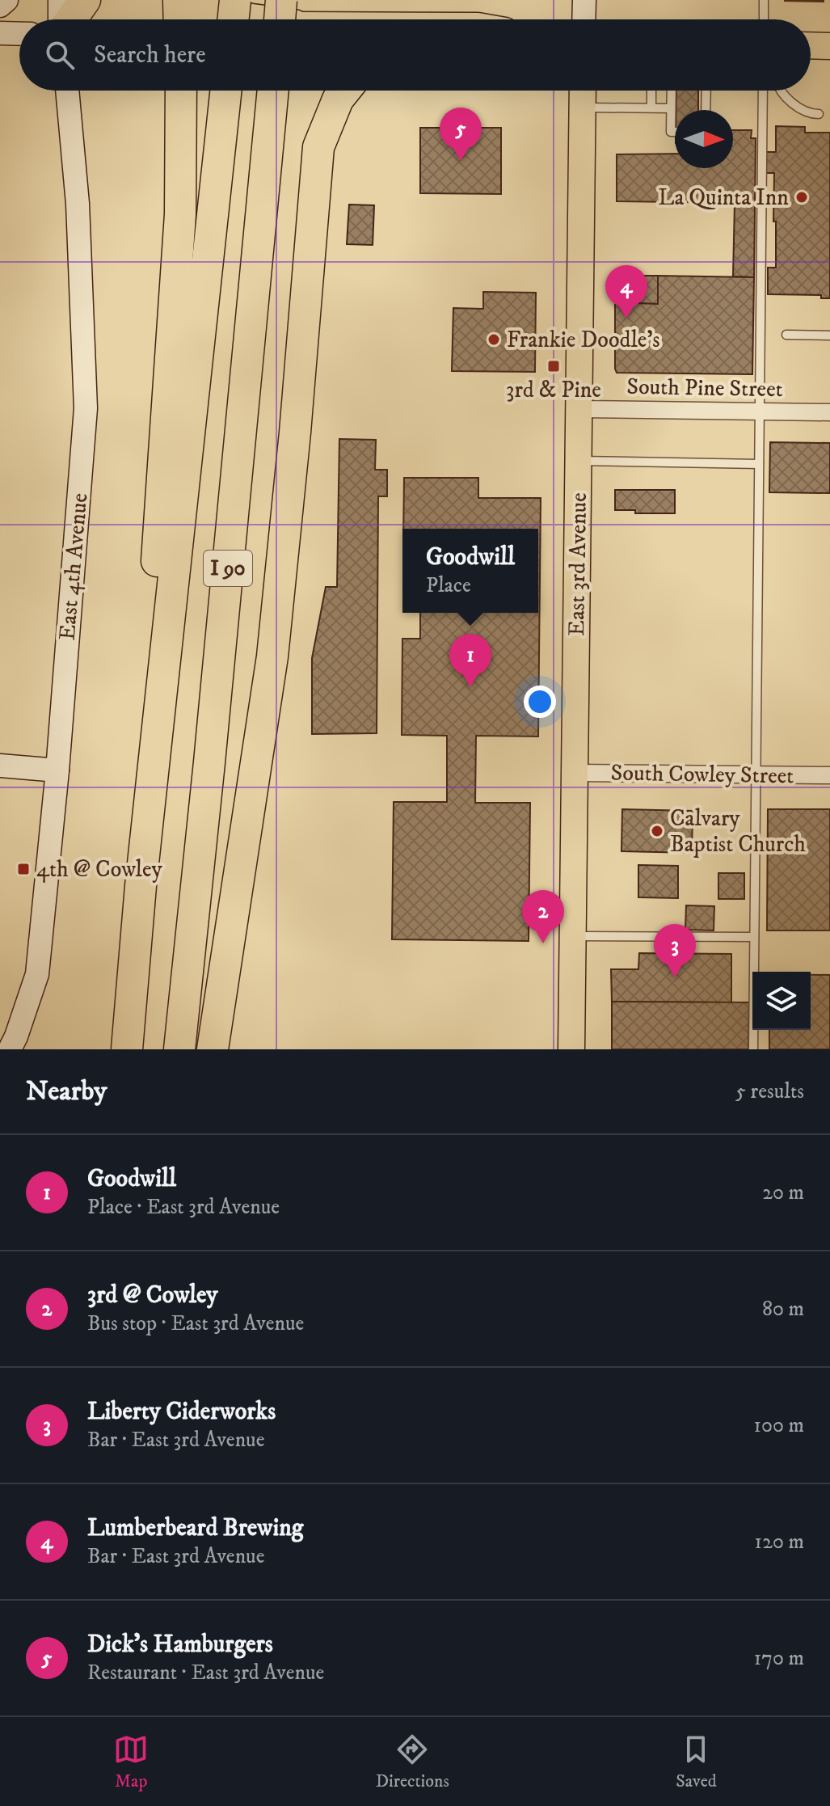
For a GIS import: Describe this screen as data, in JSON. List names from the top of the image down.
{
  "streets": {
    "highway": ["I 90"],
    "main road": ["East 3rd Avenue"],
    "street": ["South Pine Street", "East 4th Avenue", "South Cowley Street"]
  },
  "crossings": [
    ["South Pine Street", "East 3rd Avenue"],
    ["East 3rd Avenue", "South Cowley Street"]
  ],
  "places": {
    "other": ["La Quinta Inn", "Frankie Doodle’s", "Calvary Baptist Church"],
    "transit": ["3rd & Pine", "4th @ Cowley"]
  },
  "north": "right",
  "page": {
    "search": "Search here",
    "pins": [
      "5",
      "4",
      "1",
      "2",
      "3"
    ],
    "popup": ["Goodwill", "Place"],
    "heading": ["Nearby", "5 results"],
    "list": [
      {
        "mark": "1",
        "name": "Goodwill",
        "note": "Place · East 3rd Avenue",
        "value": "20 m"
      },
      {
        "mark": "2",
        "name": "3rd @ Cowley",
        "note": "Bus stop · East 3rd Avenue",
        "value": "80 m"
      },
      {
        "mark": "3",
        "name": "Liberty Ciderworks",
        "note": "Bar · East 3rd Avenue",
        "value": "100 m"
      },
      {
        "mark": "4",
        "name": "Lumberbeard Brewing",
        "note": "Bar · East 3rd Avenue",
        "value": "120 m"
      },
      {
        "mark": "5",
        "name": "Dick's Hamburgers",
        "note": "Restaurant · East 3rd Avenue",
        "value": "170 m"
      }
    ],
    "nav": ["Map", "Directions", "Saved"]
  }
}
